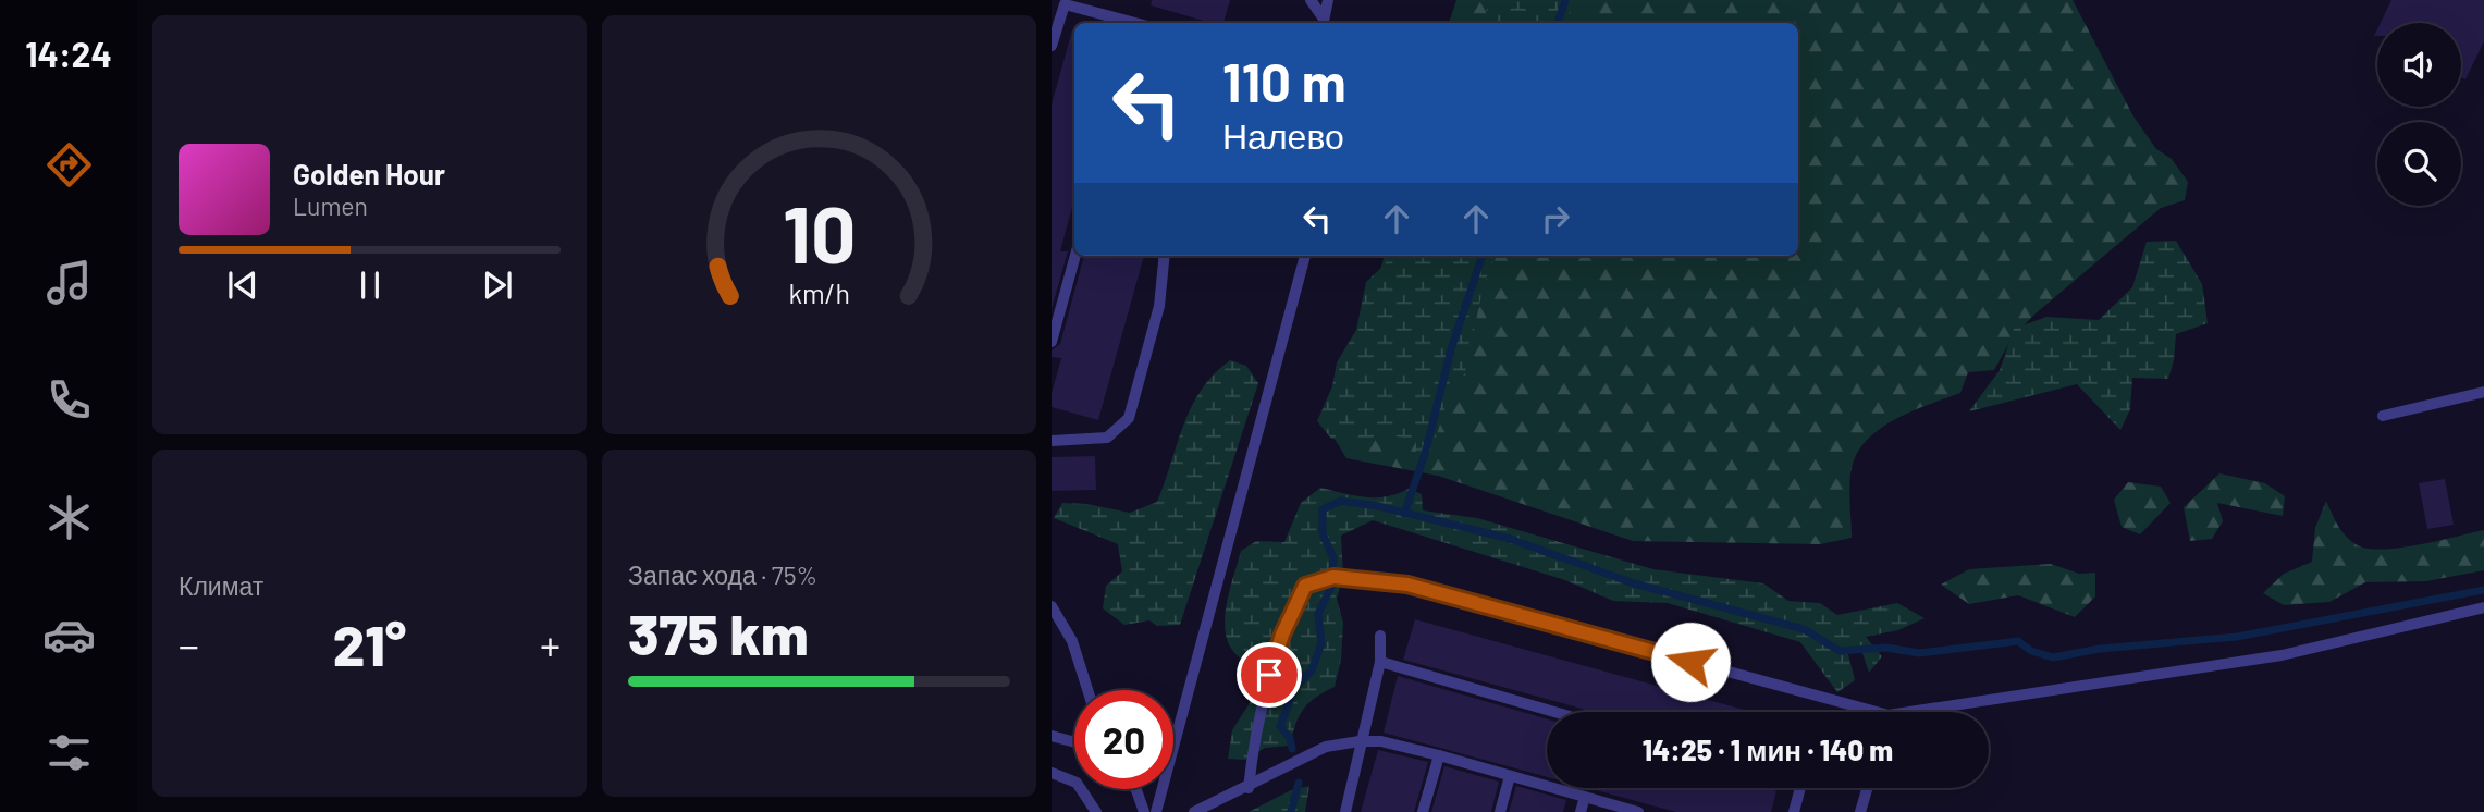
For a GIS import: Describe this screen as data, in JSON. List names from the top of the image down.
{
  "page": {
    "tabs": "14:24",
    "turn": ["110 m", "Налево"],
    "song": ["Golden Hour", "Lumen"],
    "tile": [
      "Климат",
      ["Запас хода · 75%", "375 km"]
    ],
    "heat": ["−", "21°", "+"],
    "limit": "20",
    "trip": "14:25 · 1 мин · 140 m",
    "gauge": ["10", "km/h"]
  }
}
